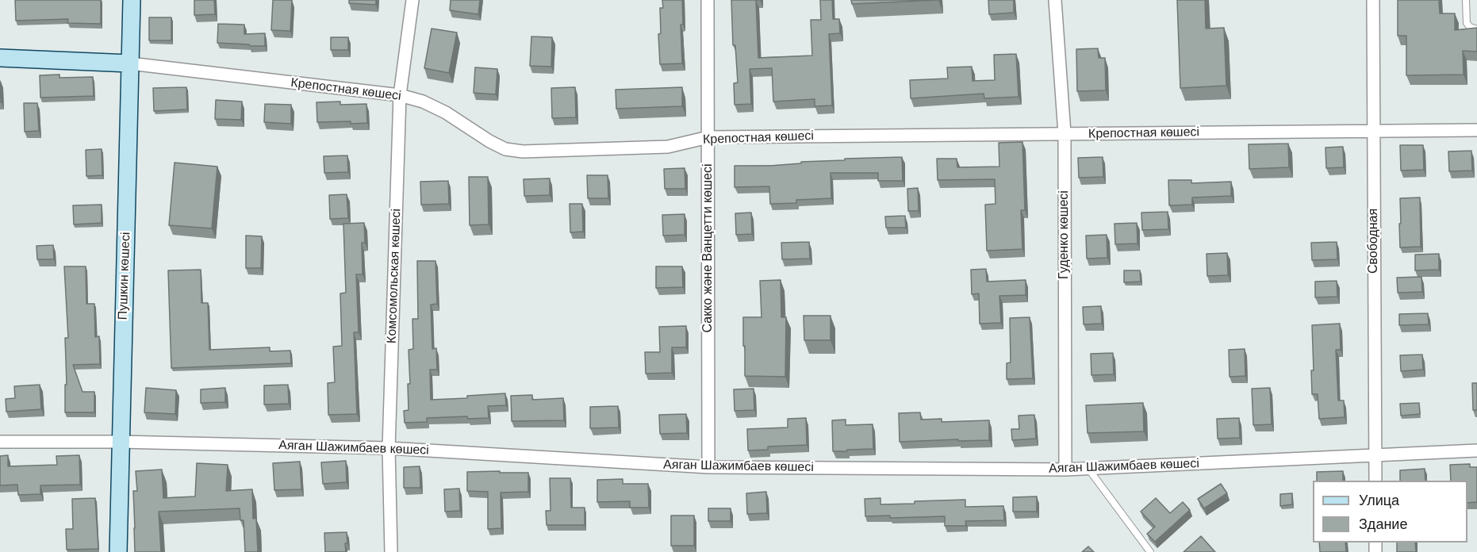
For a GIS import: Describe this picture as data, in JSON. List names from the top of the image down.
{
  "streets": {
    "street": [
      "Крепостная көшесі",
      "Гуденко көшесі",
      "Свободная",
      "Сакко және Ванцетти көшесі",
      "Пушкин көшесі",
      "Комсомольская көшесі",
      "Аяган Шажимбаев көшесі"
    ]
  },
  "crossings": [
    ["Крепостная көшесі", "Гуденко көшесі"],
    ["Крепостная көшесі", "Свободная"],
    ["Крепостная көшесі", "Сакко және Ванцетти көшесі"],
    ["Крепостная көшесі", "Пушкин көшесі"],
    ["Крепостная көшесі", "Комсомольская көшесі"],
    ["Гуденко көшесі", "Аяган Шажимбаев көшесі"],
    ["Свободная", "Аяган Шажимбаев көшесі"],
    ["Сакко және Ванцетти көшесі", "Аяган Шажимбаев көшесі"],
    ["Пушкин көшесі", "Аяган Шажимбаев көшесі"],
    ["Комсомольская көшесі", "Аяган Шажимбаев көшесі"]
  ],
  "legend": ["Улица", "Здание"]
}
